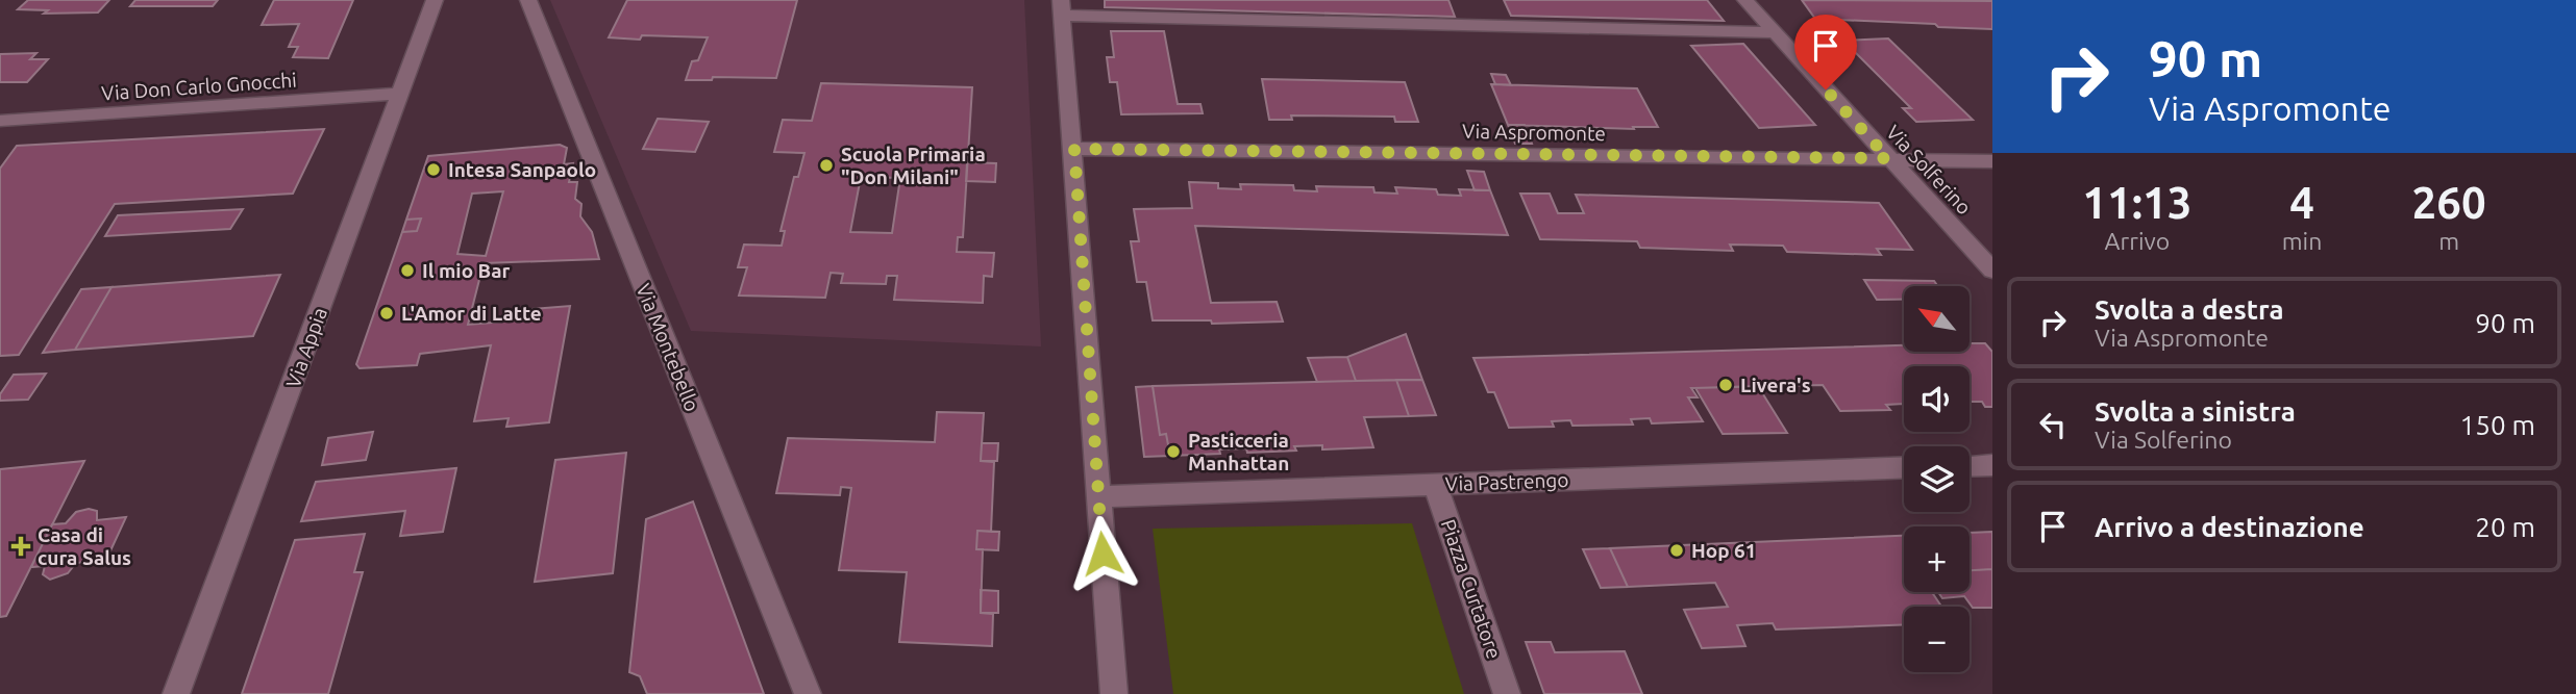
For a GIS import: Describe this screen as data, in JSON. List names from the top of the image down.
{
  "streets": {
    "street": [
      "Via Don Carlo Gnocchi",
      "Via Aspromonte",
      "Via Solferino",
      "Via Appia",
      "Via Montebello",
      "Via Pastrengo",
      "Piazza Curtatore"
    ]
  },
  "crossings": [
    ["Via Don Carlo Gnocchi", "Via Appia"],
    ["Via Aspromonte", "Via Solferino"],
    ["Via Pastrengo", "Piazza Curtatore"]
  ],
  "places": {
    "other": [
      "Scuola Primaria \"Don Milani\"",
      "Intesa Sanpaolo",
      "Il mio Bar",
      "L'Amor di Latte",
      "Livera's",
      "Pasticceria Manhattan",
      "Hop 61"
    ],
    "health": ["Casa di cura Salus"]
  },
  "north": "top left",
  "page": {
    "turn": ["90 m", "Via Aspromonte"],
    "eta": [
      "11:13",
      "Arrivo",
      "4",
      "min",
      "260",
      "m"
    ],
    "list": [
      {
        "name": "Svolta a destra",
        "note": "Via Aspromonte",
        "value": "90 m"
      },
      {
        "name": "Svolta a sinistra",
        "note": "Via Solferino",
        "value": "150 m"
      },
      {
        "name": "Arrivo a destinazione",
        "value": "20 m"
      }
    ],
    "map_buttons": ["+", "−"]
  }
}
